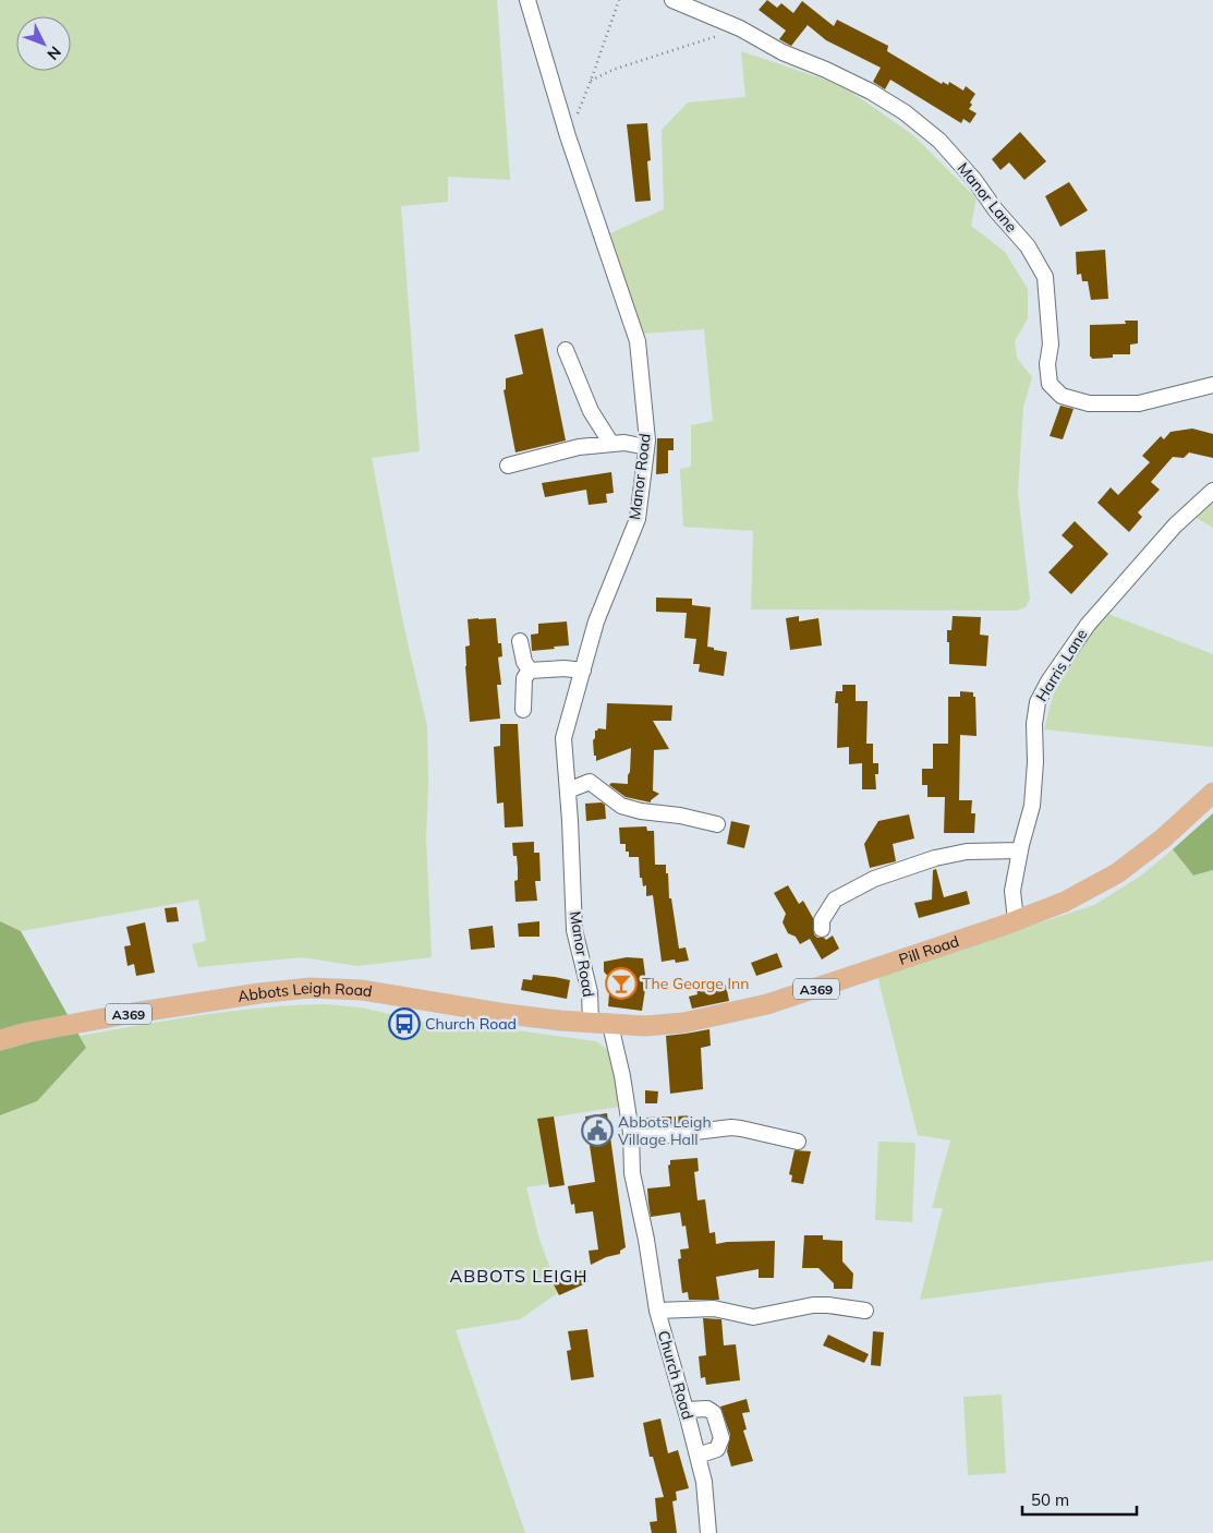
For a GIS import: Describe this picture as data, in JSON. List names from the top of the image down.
{
  "streets": {
    "main road": ["Pill Road", "A369", "Abbots Leigh Road"],
    "street": [
      "Manor Lane",
      "Manor Road",
      "Harris Lane",
      "Church Road"
    ]
  },
  "crossings": [
    ["Manor Road", "Abbots Leigh Road"],
    ["Harris Lane", "Pill Road"],
    ["Pill Road", "Abbots Leigh Road"],
    ["Pill Road", "Church Road"],
    ["Abbots Leigh Road", "Church Road"]
  ],
  "districts": ["ABBOTS LEIGH"],
  "places": {
    "bar": ["The George Inn"],
    "bus stop": ["Church Road"],
    "public building": ["Abbots Leigh Village Hall"]
  },
  "scale_bar": "50 m",
  "north": "bottom right"
}
